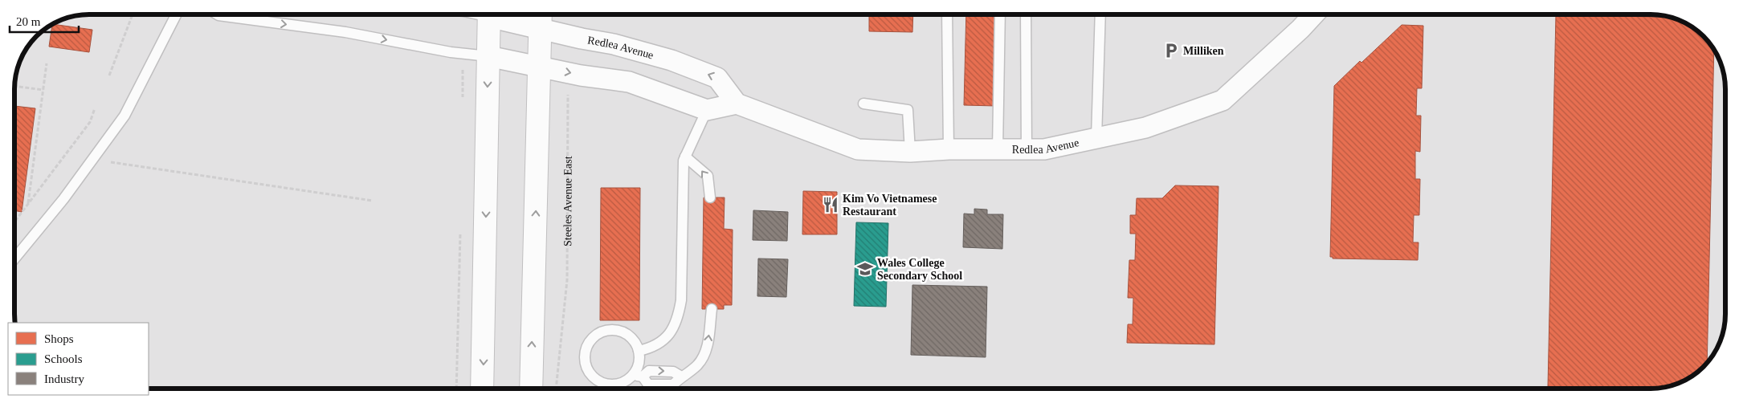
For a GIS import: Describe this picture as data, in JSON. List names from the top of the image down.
{
  "streets": {
    "street": ["Redlea Avenue"],
    "path": ["Steeles Avenue East"]
  },
  "places": {
    "parking": ["Milliken"],
    "restaurant": ["Kim Vo Vietnamese Restaurant"],
    "school or university": ["Wales College Secondary School"]
  },
  "legend": ["Shops", "Schools", "Industry"],
  "scale_bar": "20 m"
}
